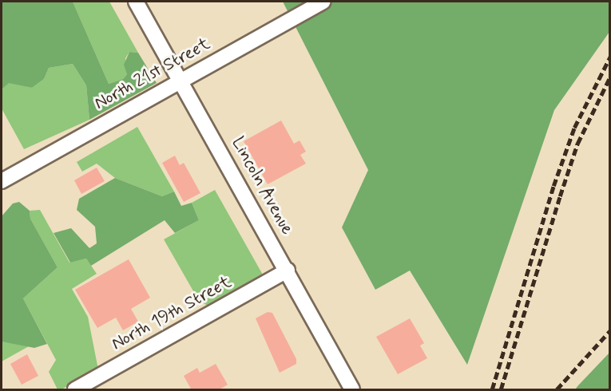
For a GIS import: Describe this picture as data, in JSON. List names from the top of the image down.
{
  "streets": {
    "street": ["North 21st Street", "Lincoln Avenue", "North 19th Street"]
  },
  "crossings": [
    ["North 21st Street", "Lincoln Avenue"],
    ["Lincoln Avenue", "North 19th Street"]
  ]
}
